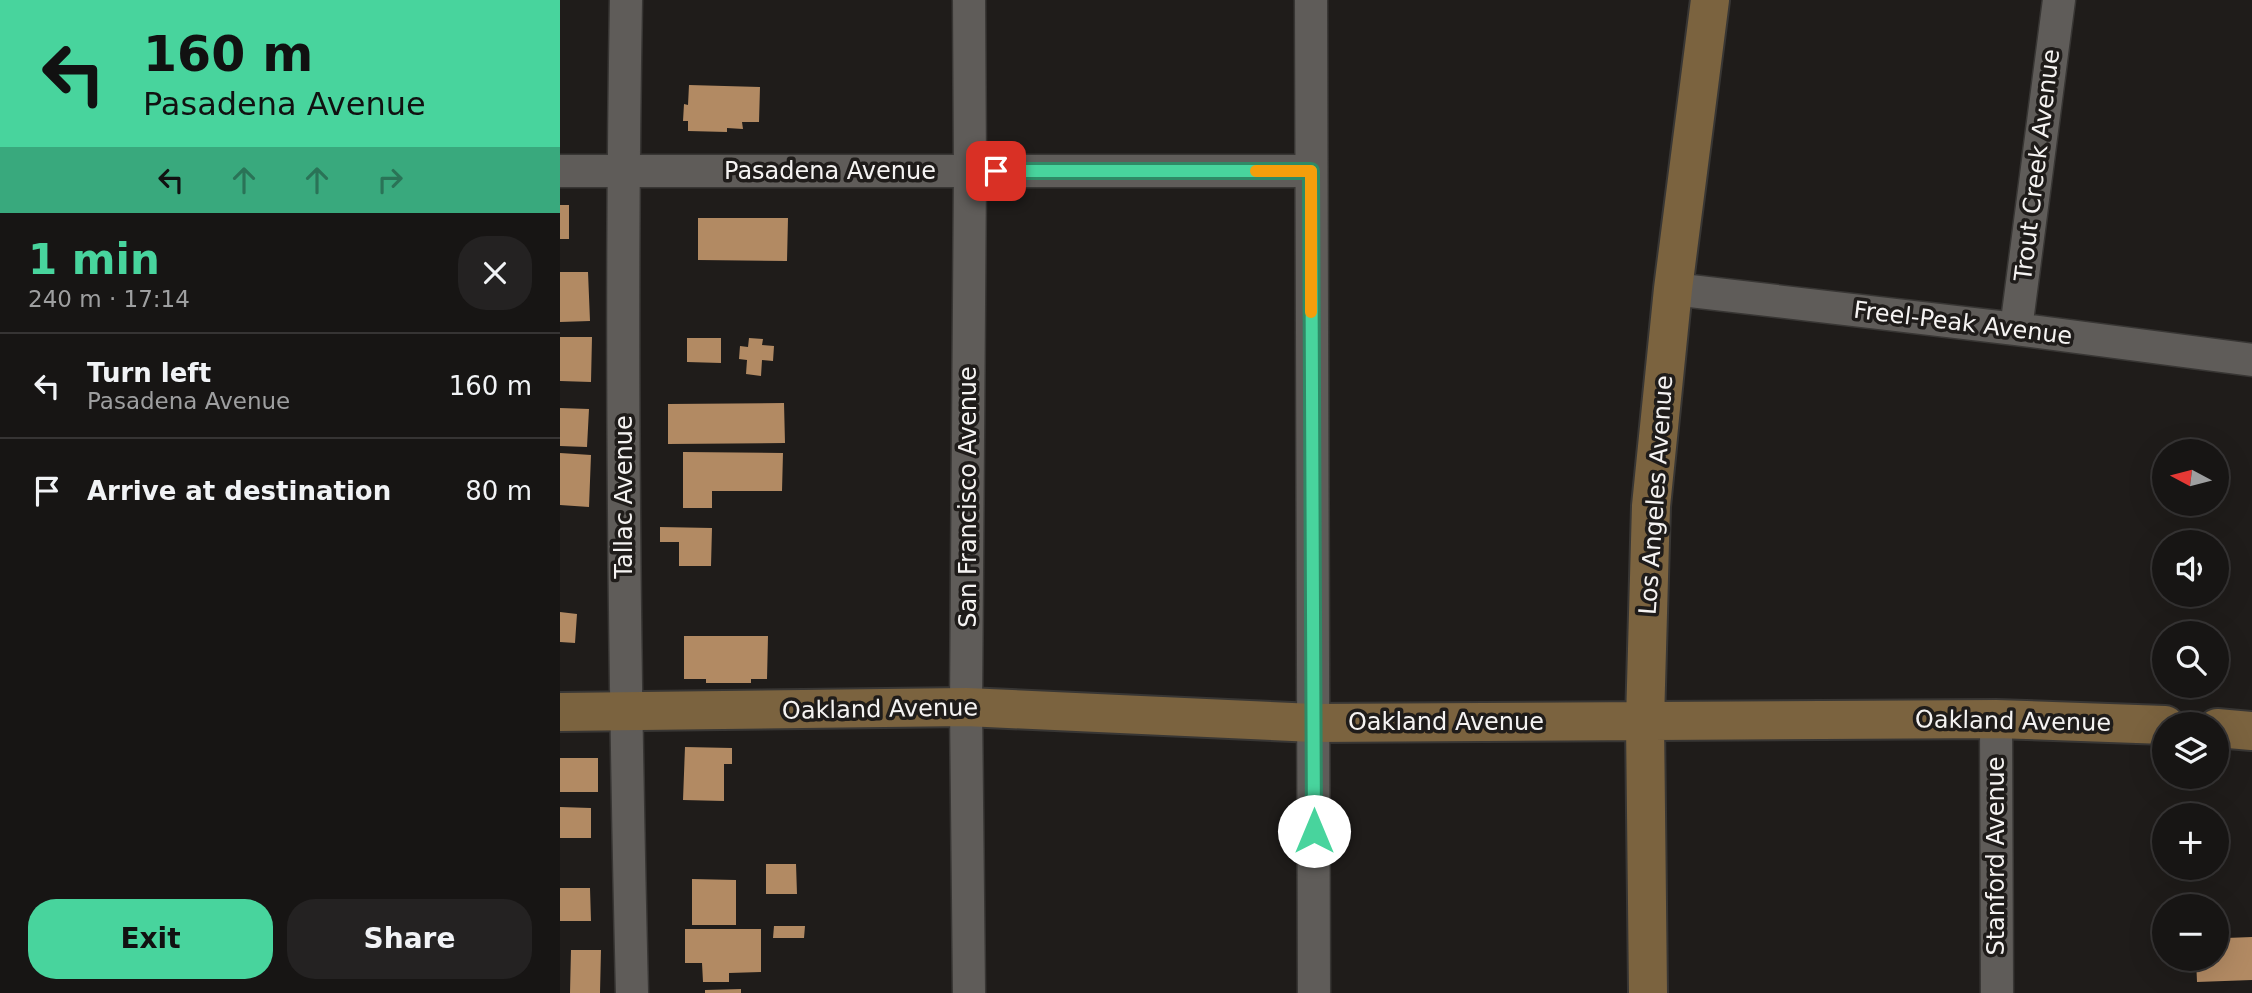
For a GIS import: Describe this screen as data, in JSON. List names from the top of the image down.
{
  "streets": {
    "street": [
      "Trout Creek Avenue",
      "Pasadena Avenue",
      "Freel-Peak Avenue",
      "Los Angeles Avenue",
      "Tallac Avenue",
      "San Francisco Avenue",
      "Oakland Avenue",
      "Stanford Avenue"
    ]
  },
  "crossings": [
    ["Trout Creek Avenue", "Freel-Peak Avenue"],
    ["Pasadena Avenue", "Tallac Avenue"],
    ["Pasadena Avenue", "San Francisco Avenue"],
    ["Freel-Peak Avenue", "Los Angeles Avenue"],
    ["Los Angeles Avenue", "Oakland Avenue"],
    ["Tallac Avenue", "Oakland Avenue"],
    ["San Francisco Avenue", "Oakland Avenue"],
    ["Oakland Avenue", "Stanford Avenue"]
  ],
  "north": "left",
  "page": {
    "turn": ["160 m", "Pasadena Avenue"],
    "heading": ["1 min", "240 m · 17:14"],
    "list": [
      {
        "name": "Turn left",
        "note": "Pasadena Avenue",
        "value": "160 m"
      },
      {
        "name": "Arrive at destination",
        "value": "80 m"
      }
    ],
    "map_buttons": ["+", "−"],
    "buttons": ["Exit", "Share"]
  }
}
